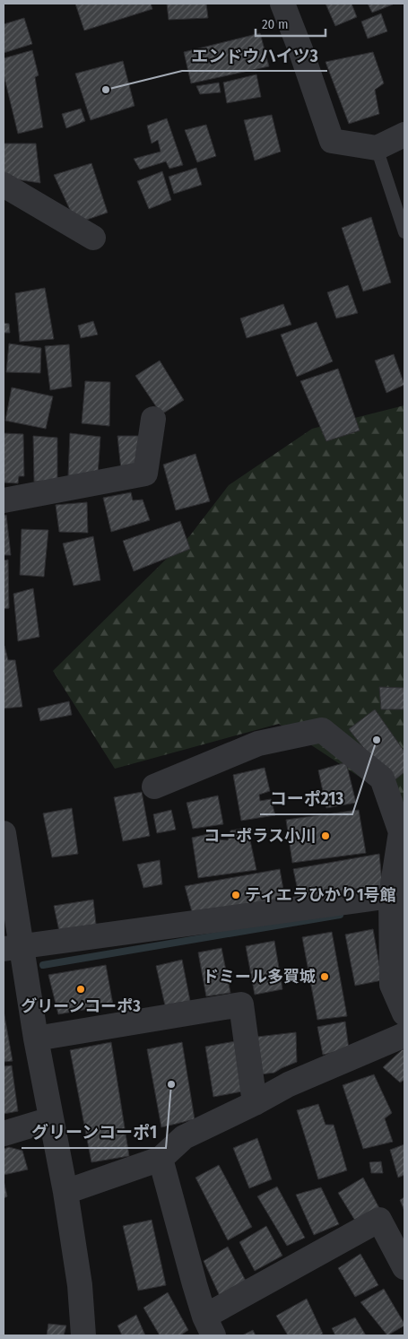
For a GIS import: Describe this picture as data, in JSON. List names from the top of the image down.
{
  "places": [
    "エンドウハイツ3",
    "コーポ213",
    "コーポラス小川",
    "ティエラひかり1号館",
    "ドミール多賀城",
    "グリーンコーポ3",
    "グリーンコーポ1"
  ],
  "scale_bar": "20 m"
}
